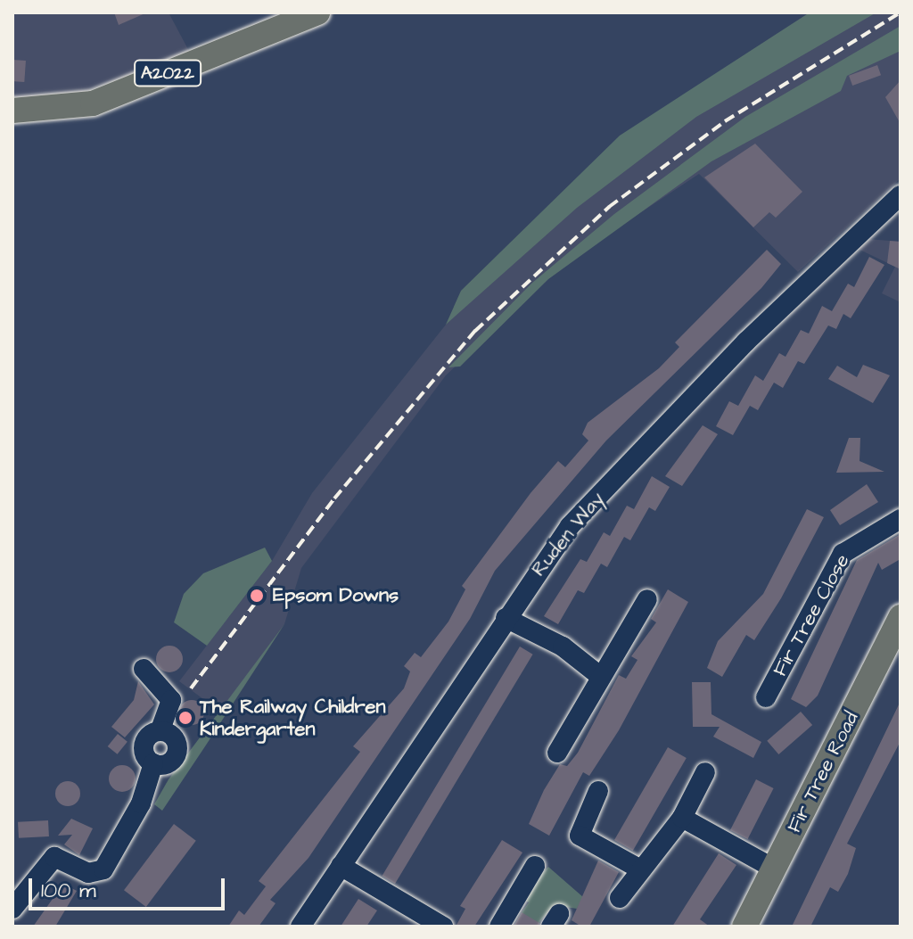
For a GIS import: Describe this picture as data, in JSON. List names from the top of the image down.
{
  "streets": {
    "main road": ["A2022", "Fir Tree Road"],
    "street": ["Ruden Way", "Fir Tree Close"]
  },
  "places": ["Epsom Downs", "The Railway Children Kindergarten"],
  "scale_bar": "100 m"
}
